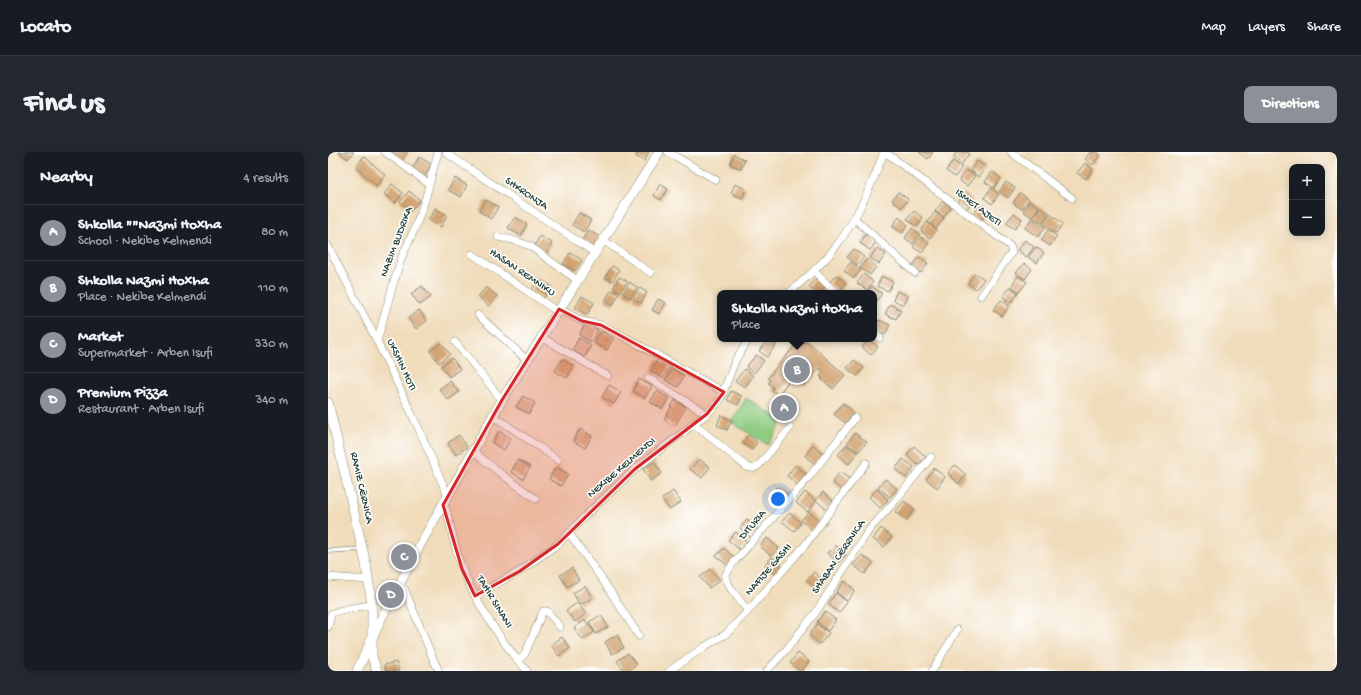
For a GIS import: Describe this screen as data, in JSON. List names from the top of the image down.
{
  "streets": {
    "street": [
      "SHKRONJA",
      "ISMET AJETI",
      "NAZIM BUDRIKA",
      "HASAN REMNIKU",
      "UKSHIN HOTI",
      "NEKIBE KELMENDI",
      "RAMIZ CËRNICA",
      "DITURIA",
      "SHABAN CËRRNICA",
      "NAFIJE GASHI",
      "TAHIR SINANI"
    ]
  },
  "crossings": [
    ["SHKRONJA", "NAZIM BUDRIKA"],
    ["SHKRONJA", "HASAN REMNIKU"],
    ["NAZIM BUDRIKA", "UKSHIN HOTI"],
    ["HASAN REMNIKU", "UKSHIN HOTI"],
    ["HASAN REMNIKU", "RAMIZ CËRNICA"],
    ["HASAN REMNIKU", "TAHIR SINANI"],
    ["NEKIBE KELMENDI", "TAHIR SINANI"],
    ["DITURIA", "NAFIJE GASHI"]
  ],
  "page": {
    "header": "Locato",
    "nav": ["Map", "Layers", "Share"],
    "buttons": "Directions",
    "title": "Find us",
    "heading": ["Nearby", "4 results"],
    "map_buttons": ["+", "−"],
    "list": [
      {
        "mark": "A",
        "name": "Shkolla \"\"Nazmi Hoxha",
        "note": "School · Nekibe Kelmendi",
        "value": "80 m"
      },
      {
        "mark": "B",
        "name": "Shkolla Nazmi Hoxha",
        "note": "Place · Nekibe Kelmendi",
        "value": "110 m"
      },
      {
        "mark": "C",
        "name": "Market",
        "note": "Supermarket · Arben Isufi",
        "value": "330 m"
      },
      {
        "mark": "D",
        "name": "Premium Pizza",
        "note": "Restaurant · Arben Isufi",
        "value": "340 m"
      }
    ],
    "popup": ["Shkolla Nazmi Hoxha", "Place"],
    "pins": [
      "B",
      "A",
      "C",
      "D"
    ]
  }
}
